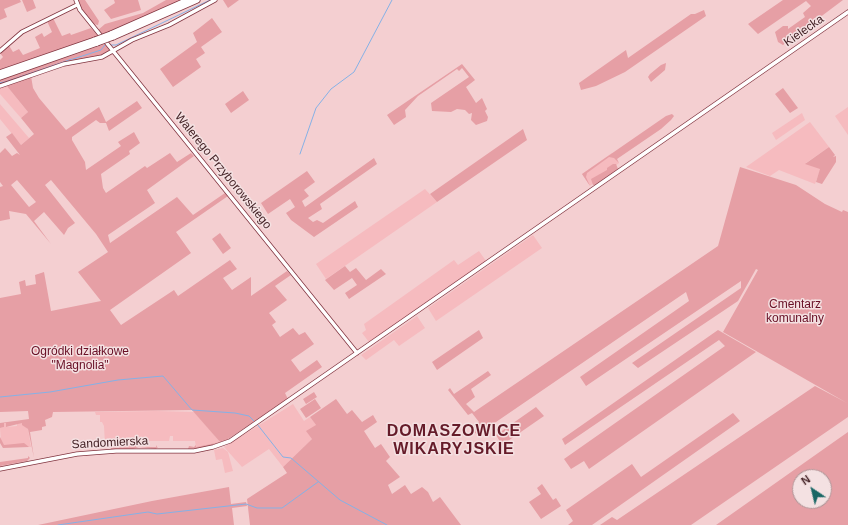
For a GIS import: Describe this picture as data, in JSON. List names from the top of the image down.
{
  "streets": {
    "street": ["Kielecka", "Walerego Przyborowskiego", "Sandomierska"]
  },
  "crossings": [
    ["Kielecka", "Walerego Przyborowskiego"],
    ["Kielecka", "Sandomierska"],
    ["Walerego Przyborowskiego", "Sandomierska"]
  ],
  "districts": ["DOMASZOWICE WIKARYJSKIE"],
  "parks": ["Cmentarz komunalny", "Ogródki działkowe \"Magnolia\""],
  "north": "top left"
}
